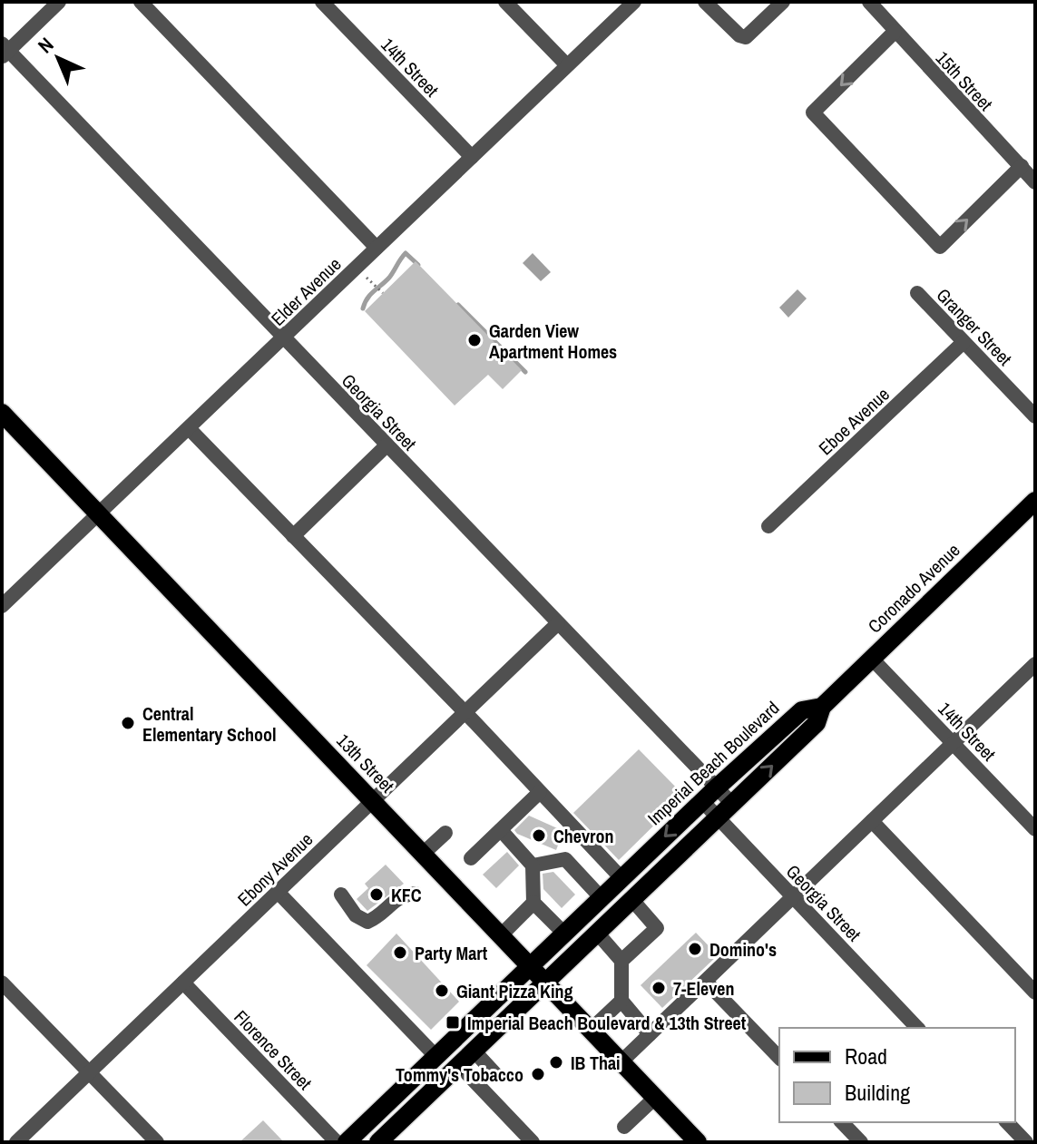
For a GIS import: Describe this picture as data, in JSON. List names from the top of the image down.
{
  "streets": {
    "main road": ["Coronado Avenue", "13th Street", "Imperial Beach Boulevard"],
    "street": [
      "14th Street",
      "15th Street",
      "Elder Avenue",
      "Granger Street",
      "Georgia Street",
      "Eboe Avenue",
      "Ebony Avenue",
      "Florence Street"
    ]
  },
  "crossings": [
    ["14th Street", "Elder Avenue"],
    ["14th Street", "Coronado Avenue"],
    ["Elder Avenue", "Georgia Street"],
    ["Elder Avenue", "13th Street"],
    ["Granger Street", "Eboe Avenue"],
    ["Georgia Street", "Imperial Beach Boulevard"],
    ["Georgia Street", "Ebony Avenue"],
    ["Coronado Avenue", "Imperial Beach Boulevard"],
    ["13th Street", "Imperial Beach Boulevard"],
    ["13th Street", "Ebony Avenue"],
    ["Ebony Avenue", "Florence Street"]
  ],
  "places": {
    "other": [
      "Garden View Apartment Homes",
      "Central Elementary School",
      "Chevron",
      "KFC",
      "Domino's",
      "Party Mart",
      "7-Eleven",
      "Giant Pizza King",
      "IB Thai",
      "Tommy's Tobacco"
    ],
    "transit": ["Imperial Beach Boulevard & 13th Street"]
  },
  "legend": ["Road", "Building"],
  "north": "top left"
}
